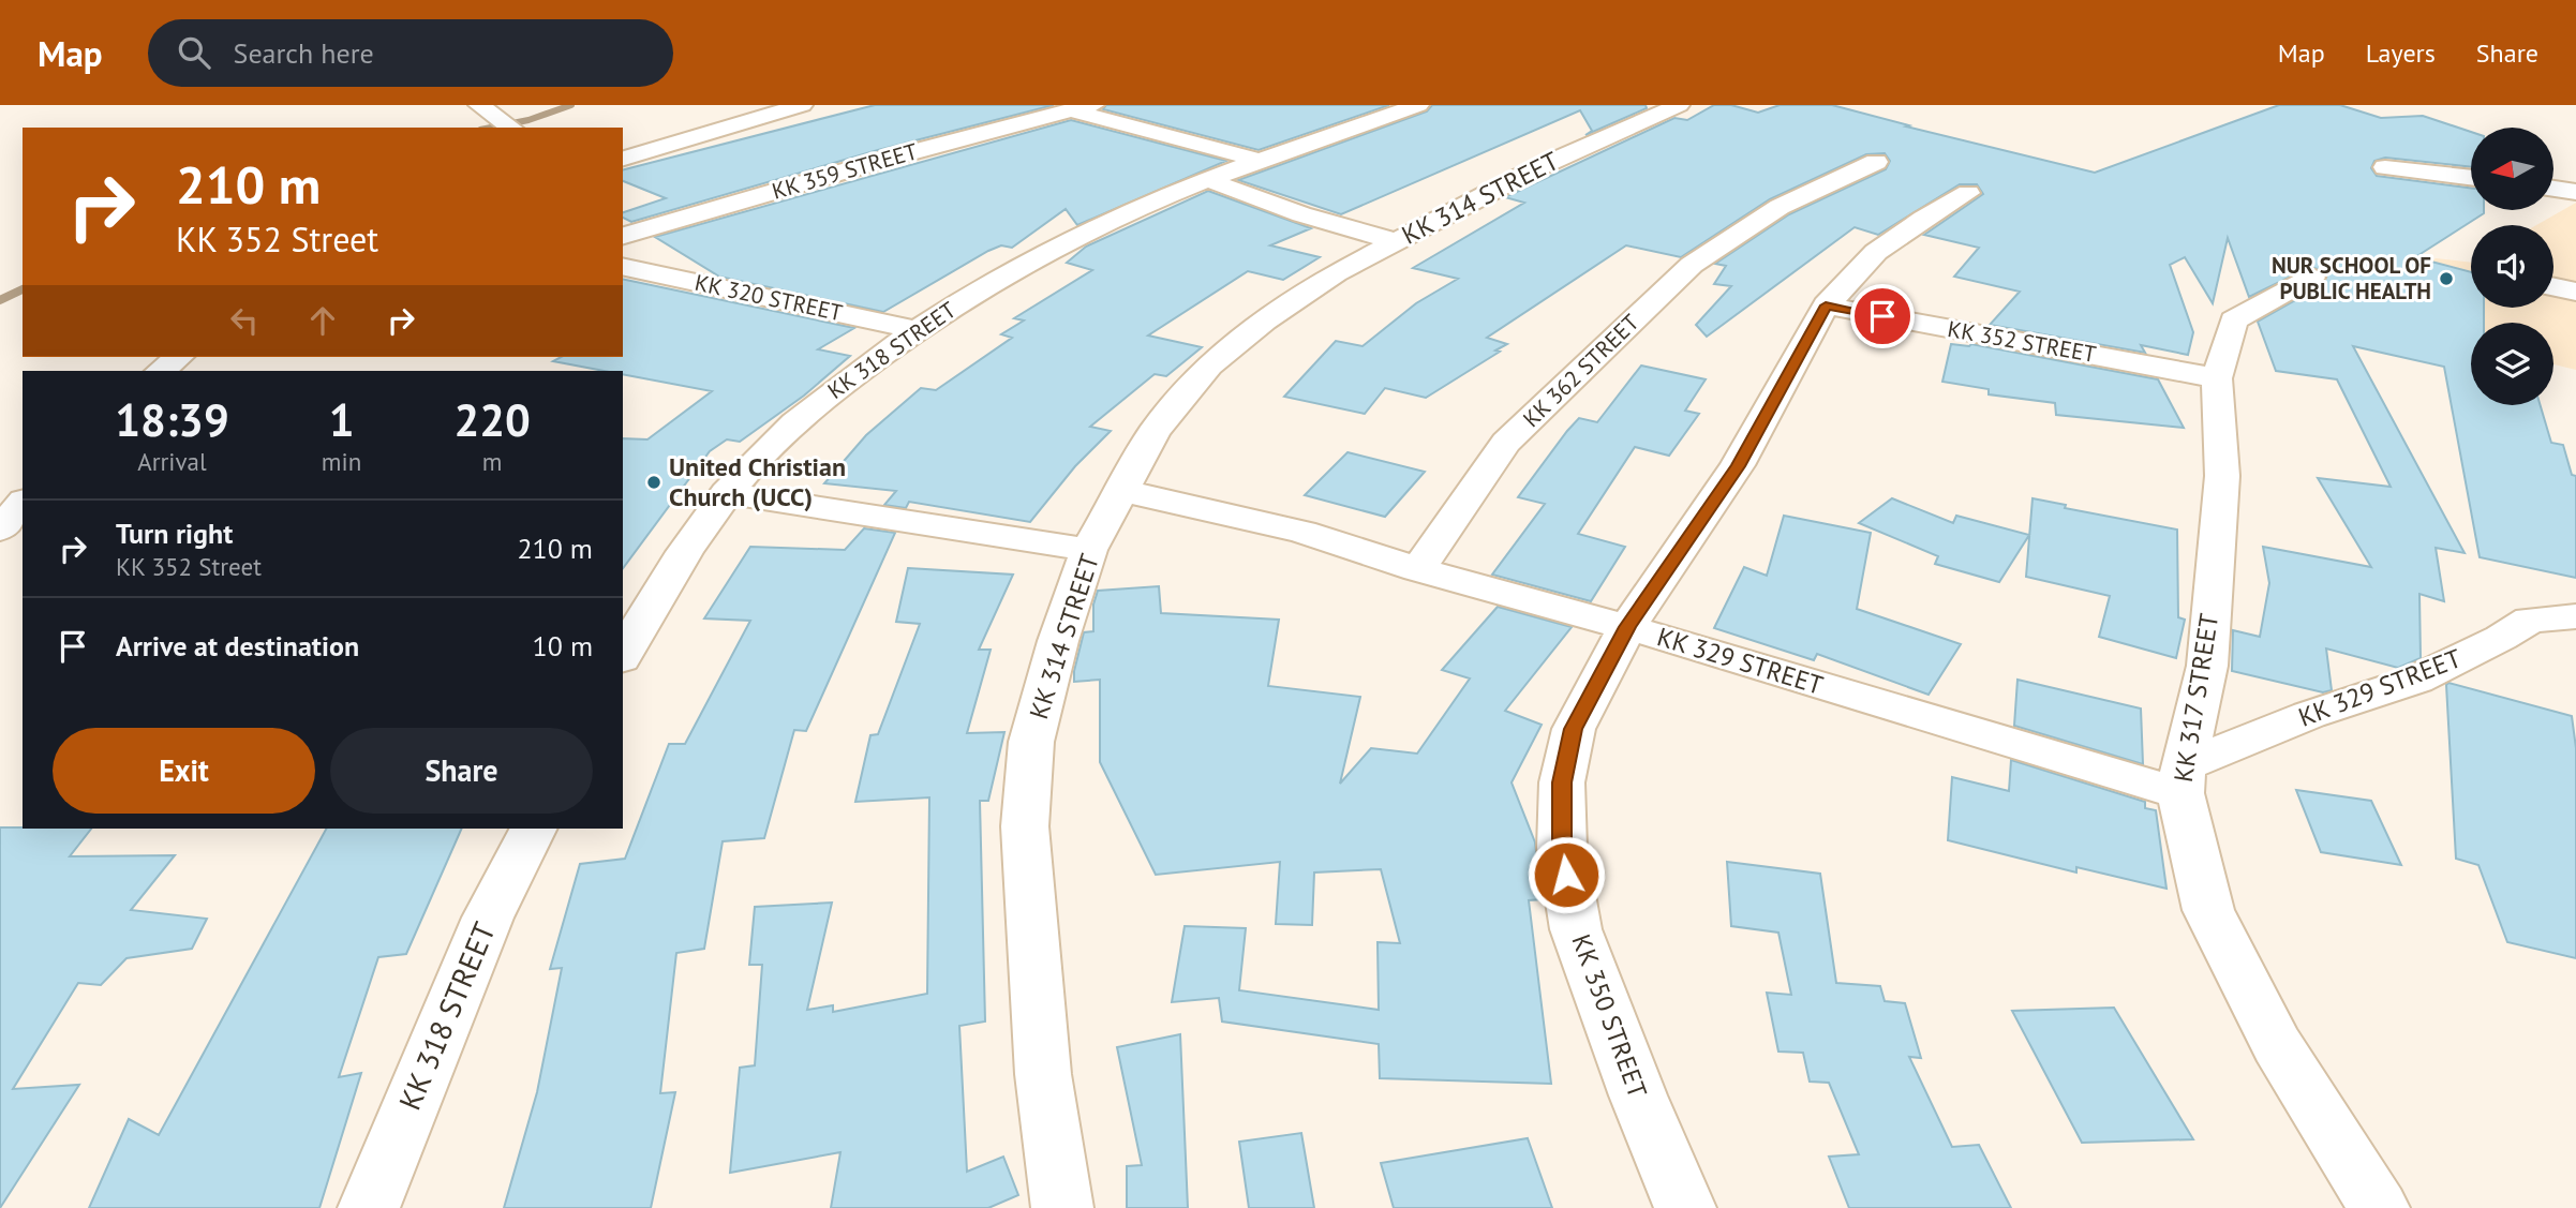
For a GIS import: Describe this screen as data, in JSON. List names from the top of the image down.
{
  "streets": {
    "street": [
      "KK 359 STREET",
      "KK 314 STREET",
      "KK 320 STREET",
      "KK 352 STREET",
      "KK 318 STREET",
      "KK 362 STREET",
      "KK 329 STREET",
      "KK 317 STREET",
      "KK 350 STREET"
    ]
  },
  "crossings": [
    ["KK 359 STREET", "KK 318 STREET"],
    ["KK 314 STREET", "KK 329 STREET"],
    ["KK 320 STREET", "KK 318 STREET"],
    ["KK 352 STREET", "KK 317 STREET"],
    ["KK 352 STREET", "KK 350 STREET"],
    ["KK 362 STREET", "KK 329 STREET"],
    ["KK 329 STREET", "KK 317 STREET"],
    ["KK 329 STREET", "KK 350 STREET"]
  ],
  "places": ["NUR SCHOOL OF PUBLIC HEALTH", "United Christian Church (UCC)"],
  "north": "left",
  "page": {
    "header": "Map",
    "search": "Search here",
    "nav": ["Map", "Layers", "Share"],
    "turn": ["210 m", "KK 352 Street"],
    "eta": [
      "18:39",
      "Arrival",
      "1",
      "min",
      "220",
      "m"
    ],
    "list": [
      {
        "name": "Turn right",
        "note": "KK 352 Street",
        "value": "210 m"
      },
      {
        "name": "Arrive at destination",
        "value": "10 m"
      }
    ],
    "buttons": ["Exit", "Share"]
  }
}
